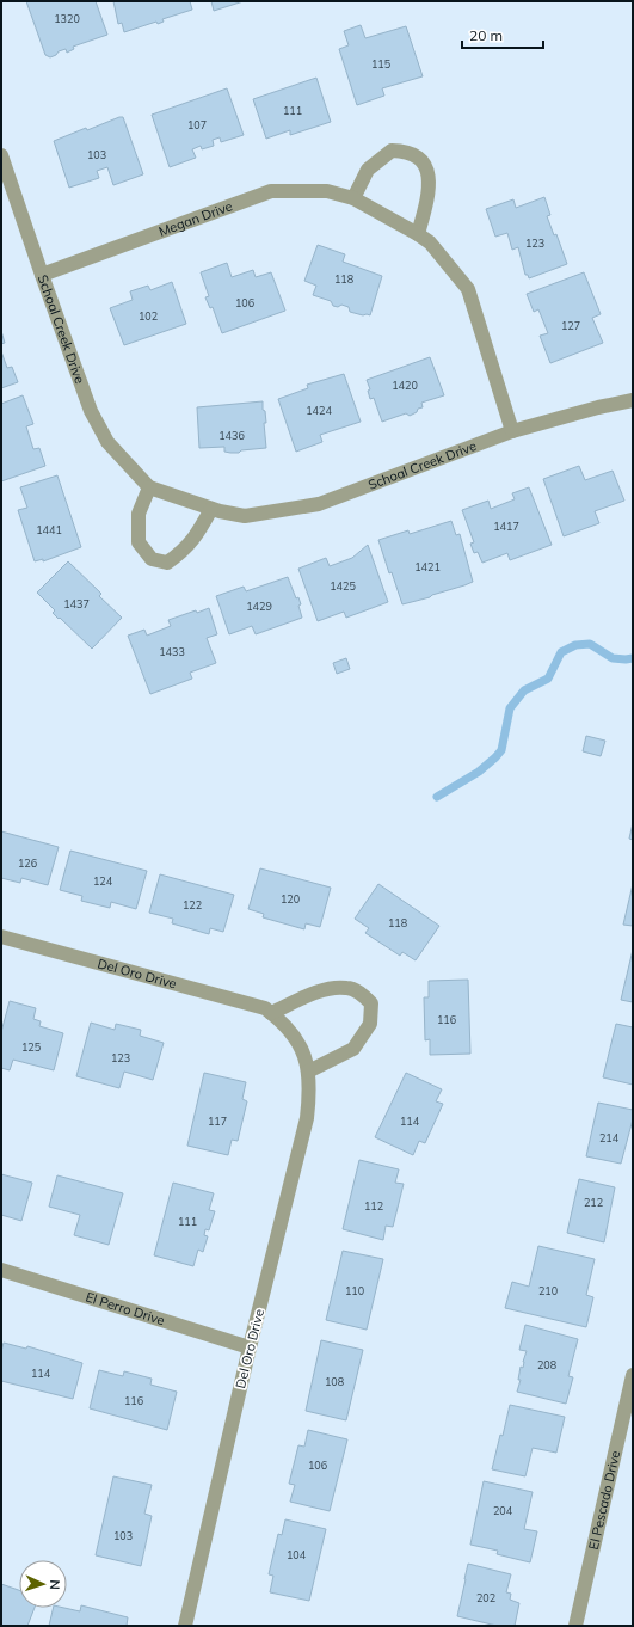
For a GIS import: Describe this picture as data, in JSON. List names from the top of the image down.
{
  "streets": {
    "street": [
      "Megan Drive",
      "Schoal Creek Drive",
      "Del Oro Drive",
      "El Perro Drive",
      "El Pescado Drive"
    ]
  },
  "crossings": [
    ["Megan Drive", "Schoal Creek Drive"],
    ["Del Oro Drive", "El Perro Drive"]
  ],
  "house_numbers": [
    "1320",
    "115",
    "111",
    "107",
    "103",
    "123",
    "118",
    "106",
    "102",
    "127",
    "1420",
    "1424",
    "1436",
    "1417",
    "1441",
    "1421",
    "1425",
    "1437",
    "1429",
    "1433",
    "126",
    "124",
    "120",
    "122",
    "118",
    "116",
    "125",
    "123",
    "117",
    "114",
    "214",
    "212",
    "112",
    "111",
    "110",
    "210",
    "208",
    "114",
    "108",
    "116",
    "106",
    "204",
    "103",
    "104",
    "202"
  ],
  "scale_bar": "20 m",
  "north": "right"
}
